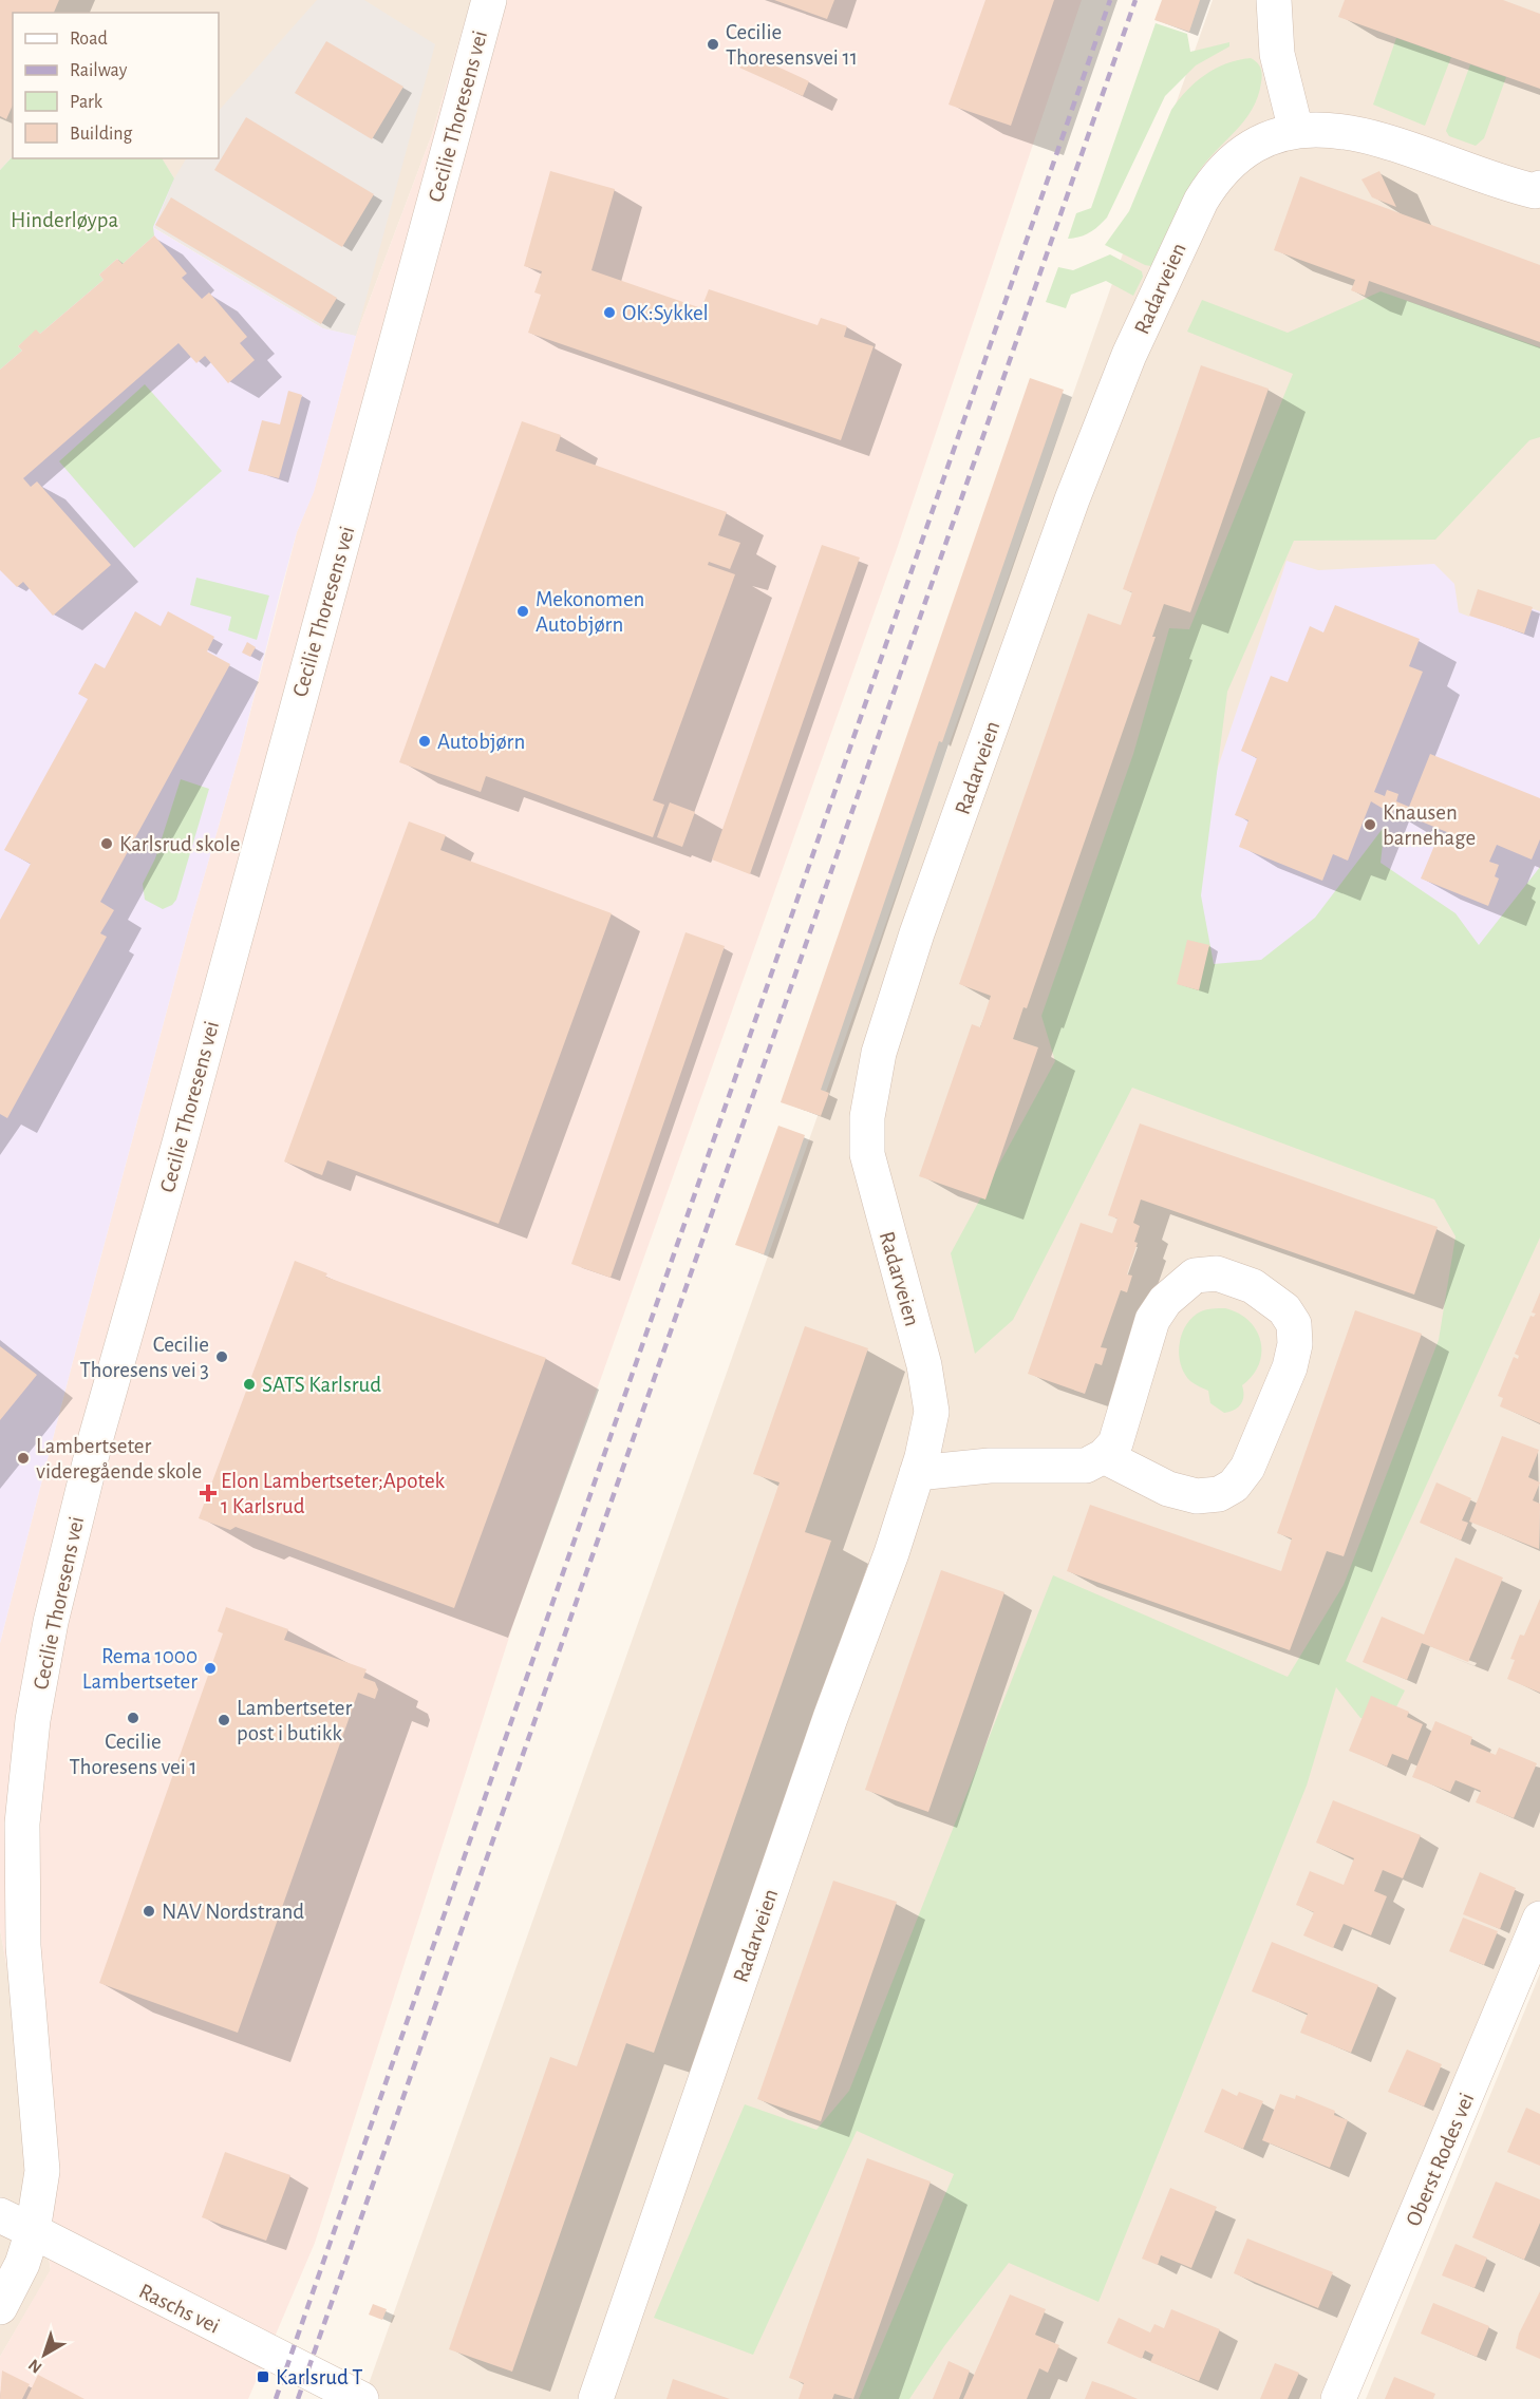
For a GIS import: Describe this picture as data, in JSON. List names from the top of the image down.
{
  "streets": {
    "street": [
      "Cecilie Thoresens vei",
      "Radarveien",
      "Oberst Rodes vei",
      "Raschs vei"
    ]
  },
  "crossings": [
    ["Cecilie Thoresens vei", "Raschs vei"]
  ],
  "parks": ["Hinderløypa"],
  "places": {
    "other": [
      "Cecilie Thoresensvei 11",
      "OK:Sykkel",
      "Mekonomen Autobjørn",
      "Autobjørn",
      "Knausen barnehage",
      "Karlsrud skole",
      "Cecilie Thoresens vei 3",
      "SATS Karlsrud",
      "Lambertseter videregående skole",
      "Rema 1000 Lambertseter",
      "Cecilie Thoresens vei 1",
      "Lambertseter post i butikk",
      "NAV Nordstrand"
    ],
    "health": ["Elon Lambertseter;Apotek 1 Karlsrud"],
    "transit": ["Karlsrud T"]
  },
  "legend": [
    "Road",
    "Railway",
    "Park",
    "Building"
  ],
  "north": "bottom left"
}
